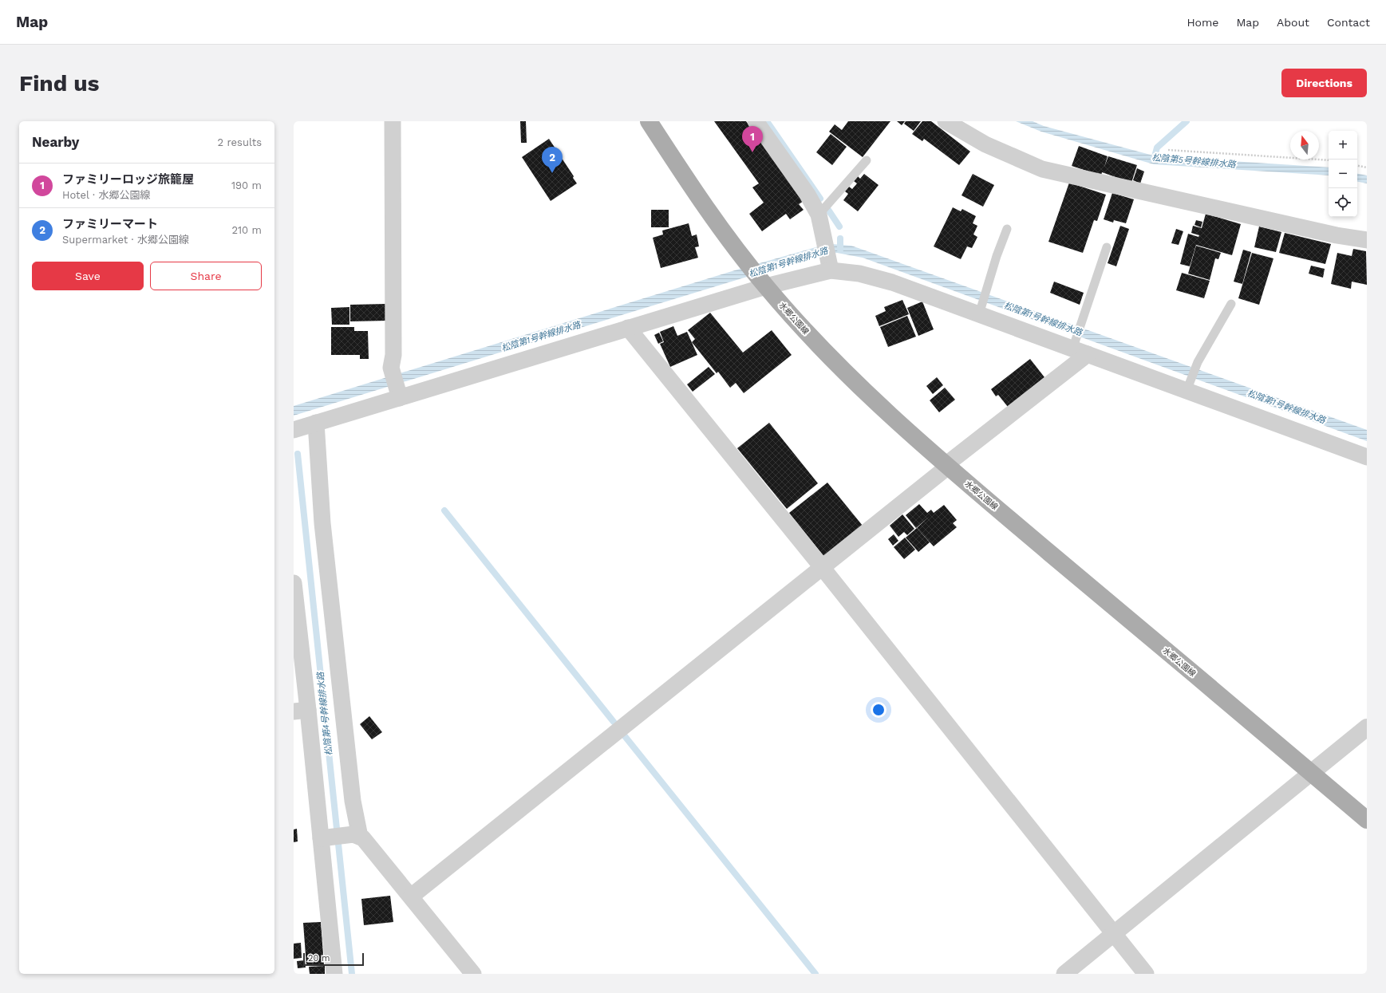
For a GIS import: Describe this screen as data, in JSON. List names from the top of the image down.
{
  "streets": {
    "main road": ["水郷公園線"]
  },
  "water": ["松陰第5号幹線排水路", "松陰第1号幹線排水路", "松陰第4号幹線排水路"],
  "scale_bar": "20 m",
  "north": "top",
  "page": {
    "header": "Map",
    "nav": [
      "Home",
      "Map",
      "About",
      "Contact"
    ],
    "buttons": [
      "Directions",
      ["Save", "Share"]
    ],
    "title": "Find us",
    "heading": ["Nearby", "2 results"],
    "pins": ["1", "2"],
    "map_buttons": ["+", "−"],
    "list": [
      {
        "mark": "1",
        "name": "ファミリーロッジ旅籠屋",
        "note": "Hotel · 水郷公園線",
        "value": "190 m"
      },
      {
        "mark": "2",
        "name": "ファミリーマート",
        "note": "Supermarket · 水郷公園線",
        "value": "210 m"
      }
    ],
    "scale": "20 m"
  }
}
